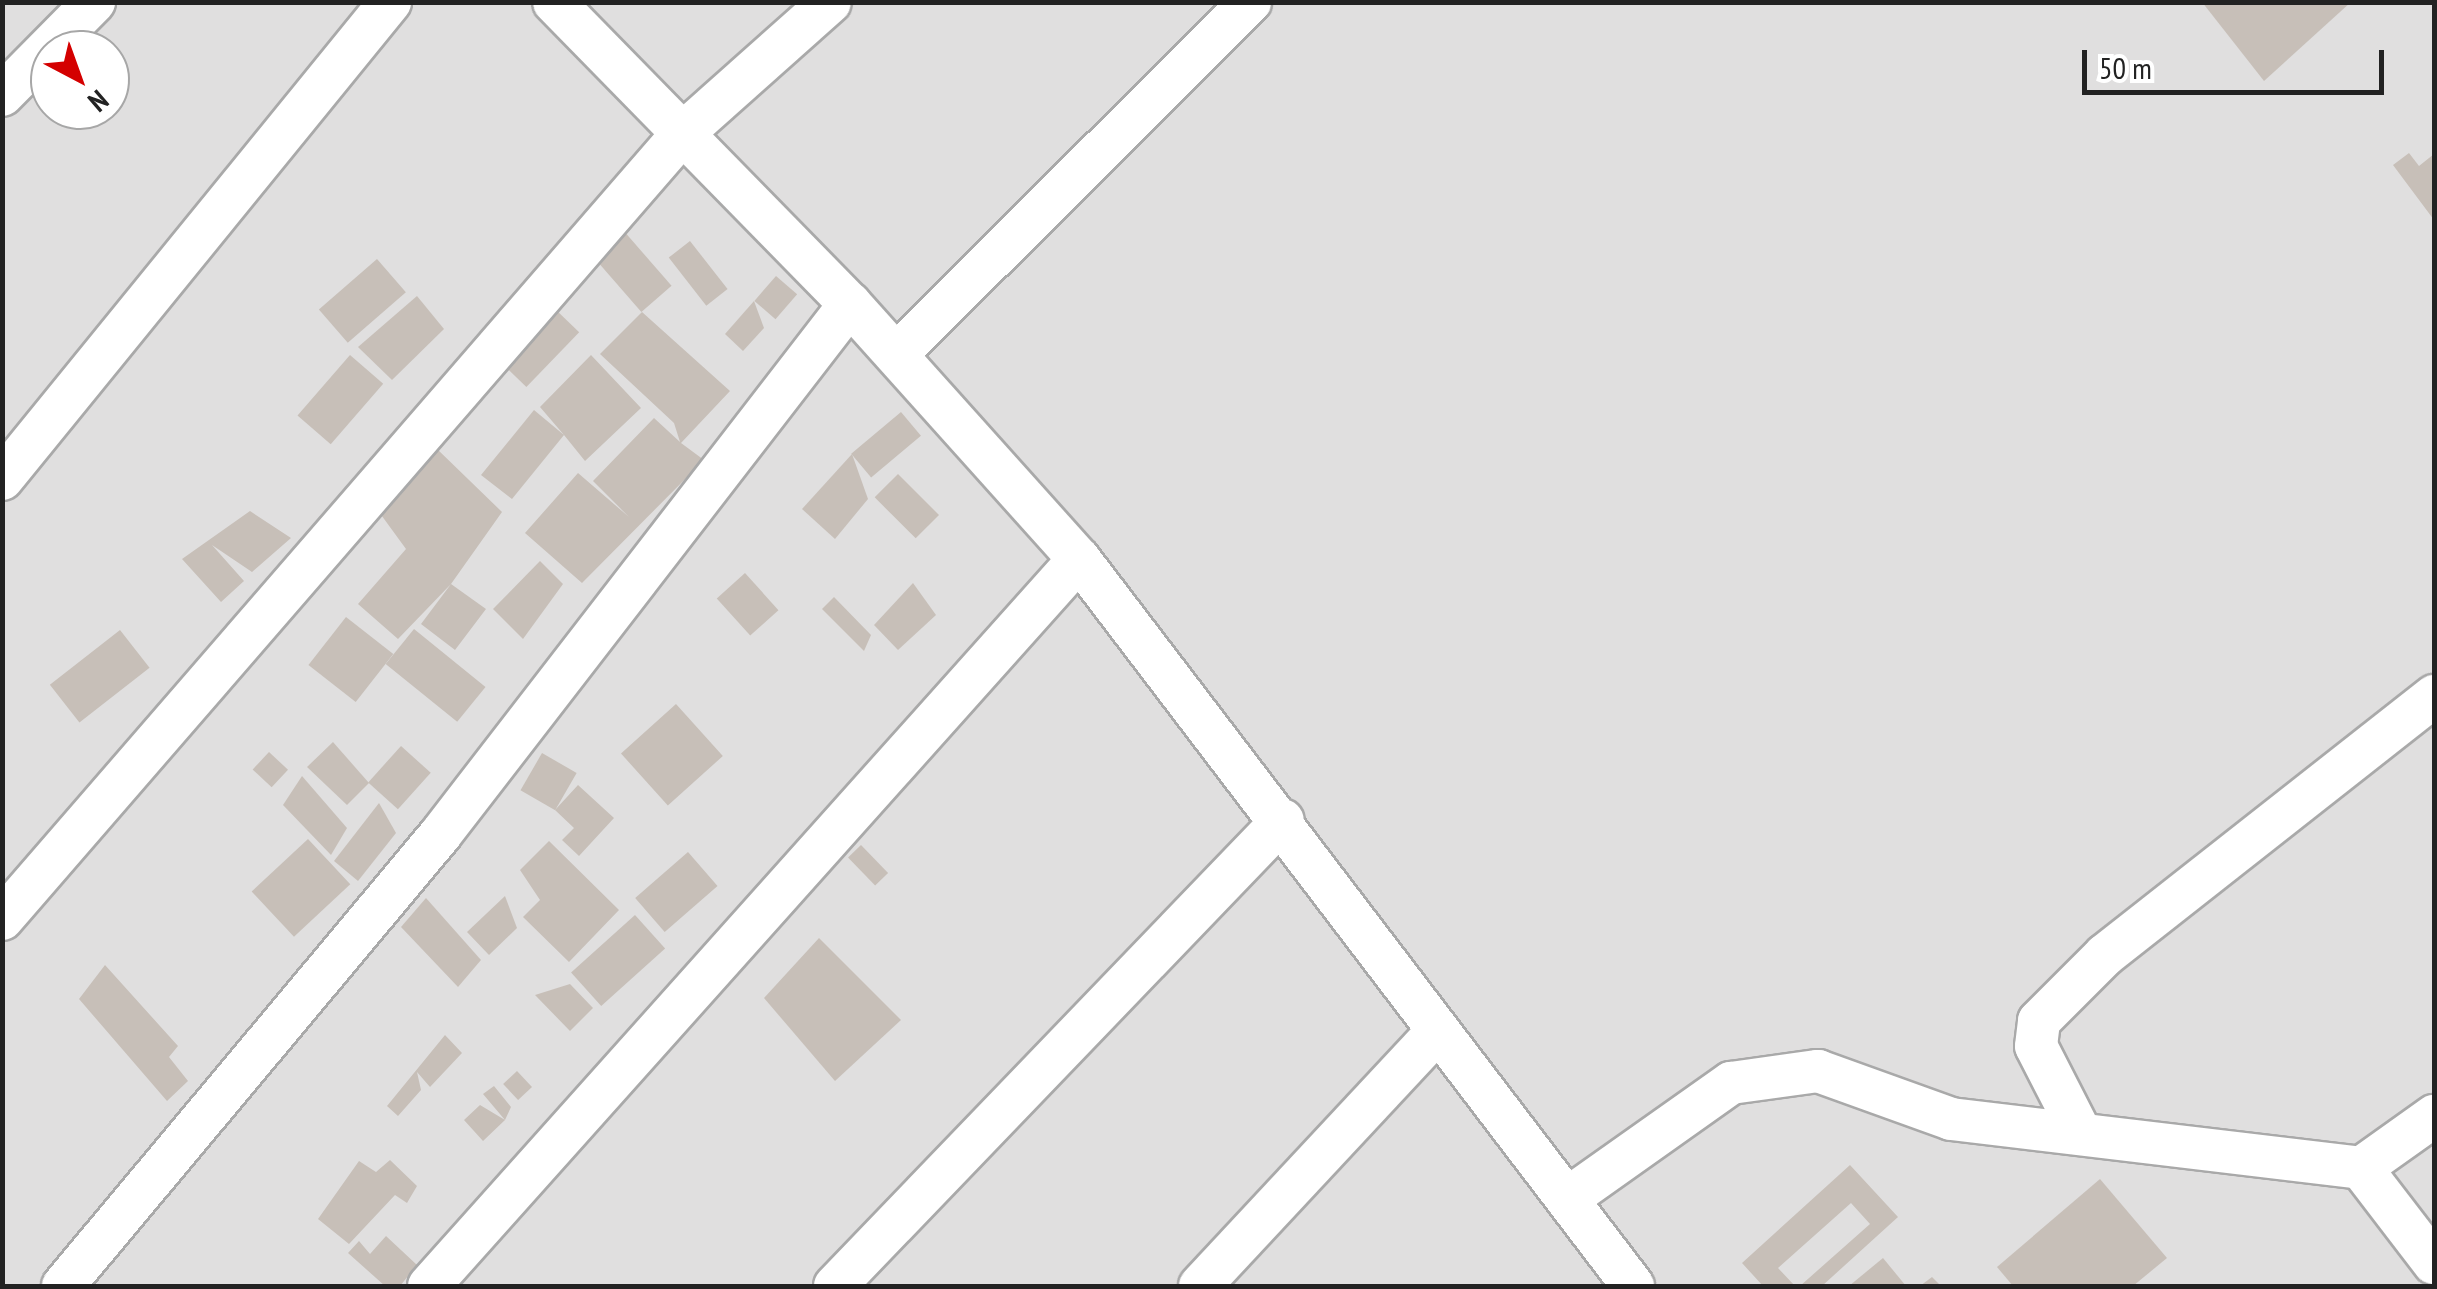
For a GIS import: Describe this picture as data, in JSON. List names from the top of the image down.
{
  "scale_bar": "50 m",
  "north": "bottom right"
}
